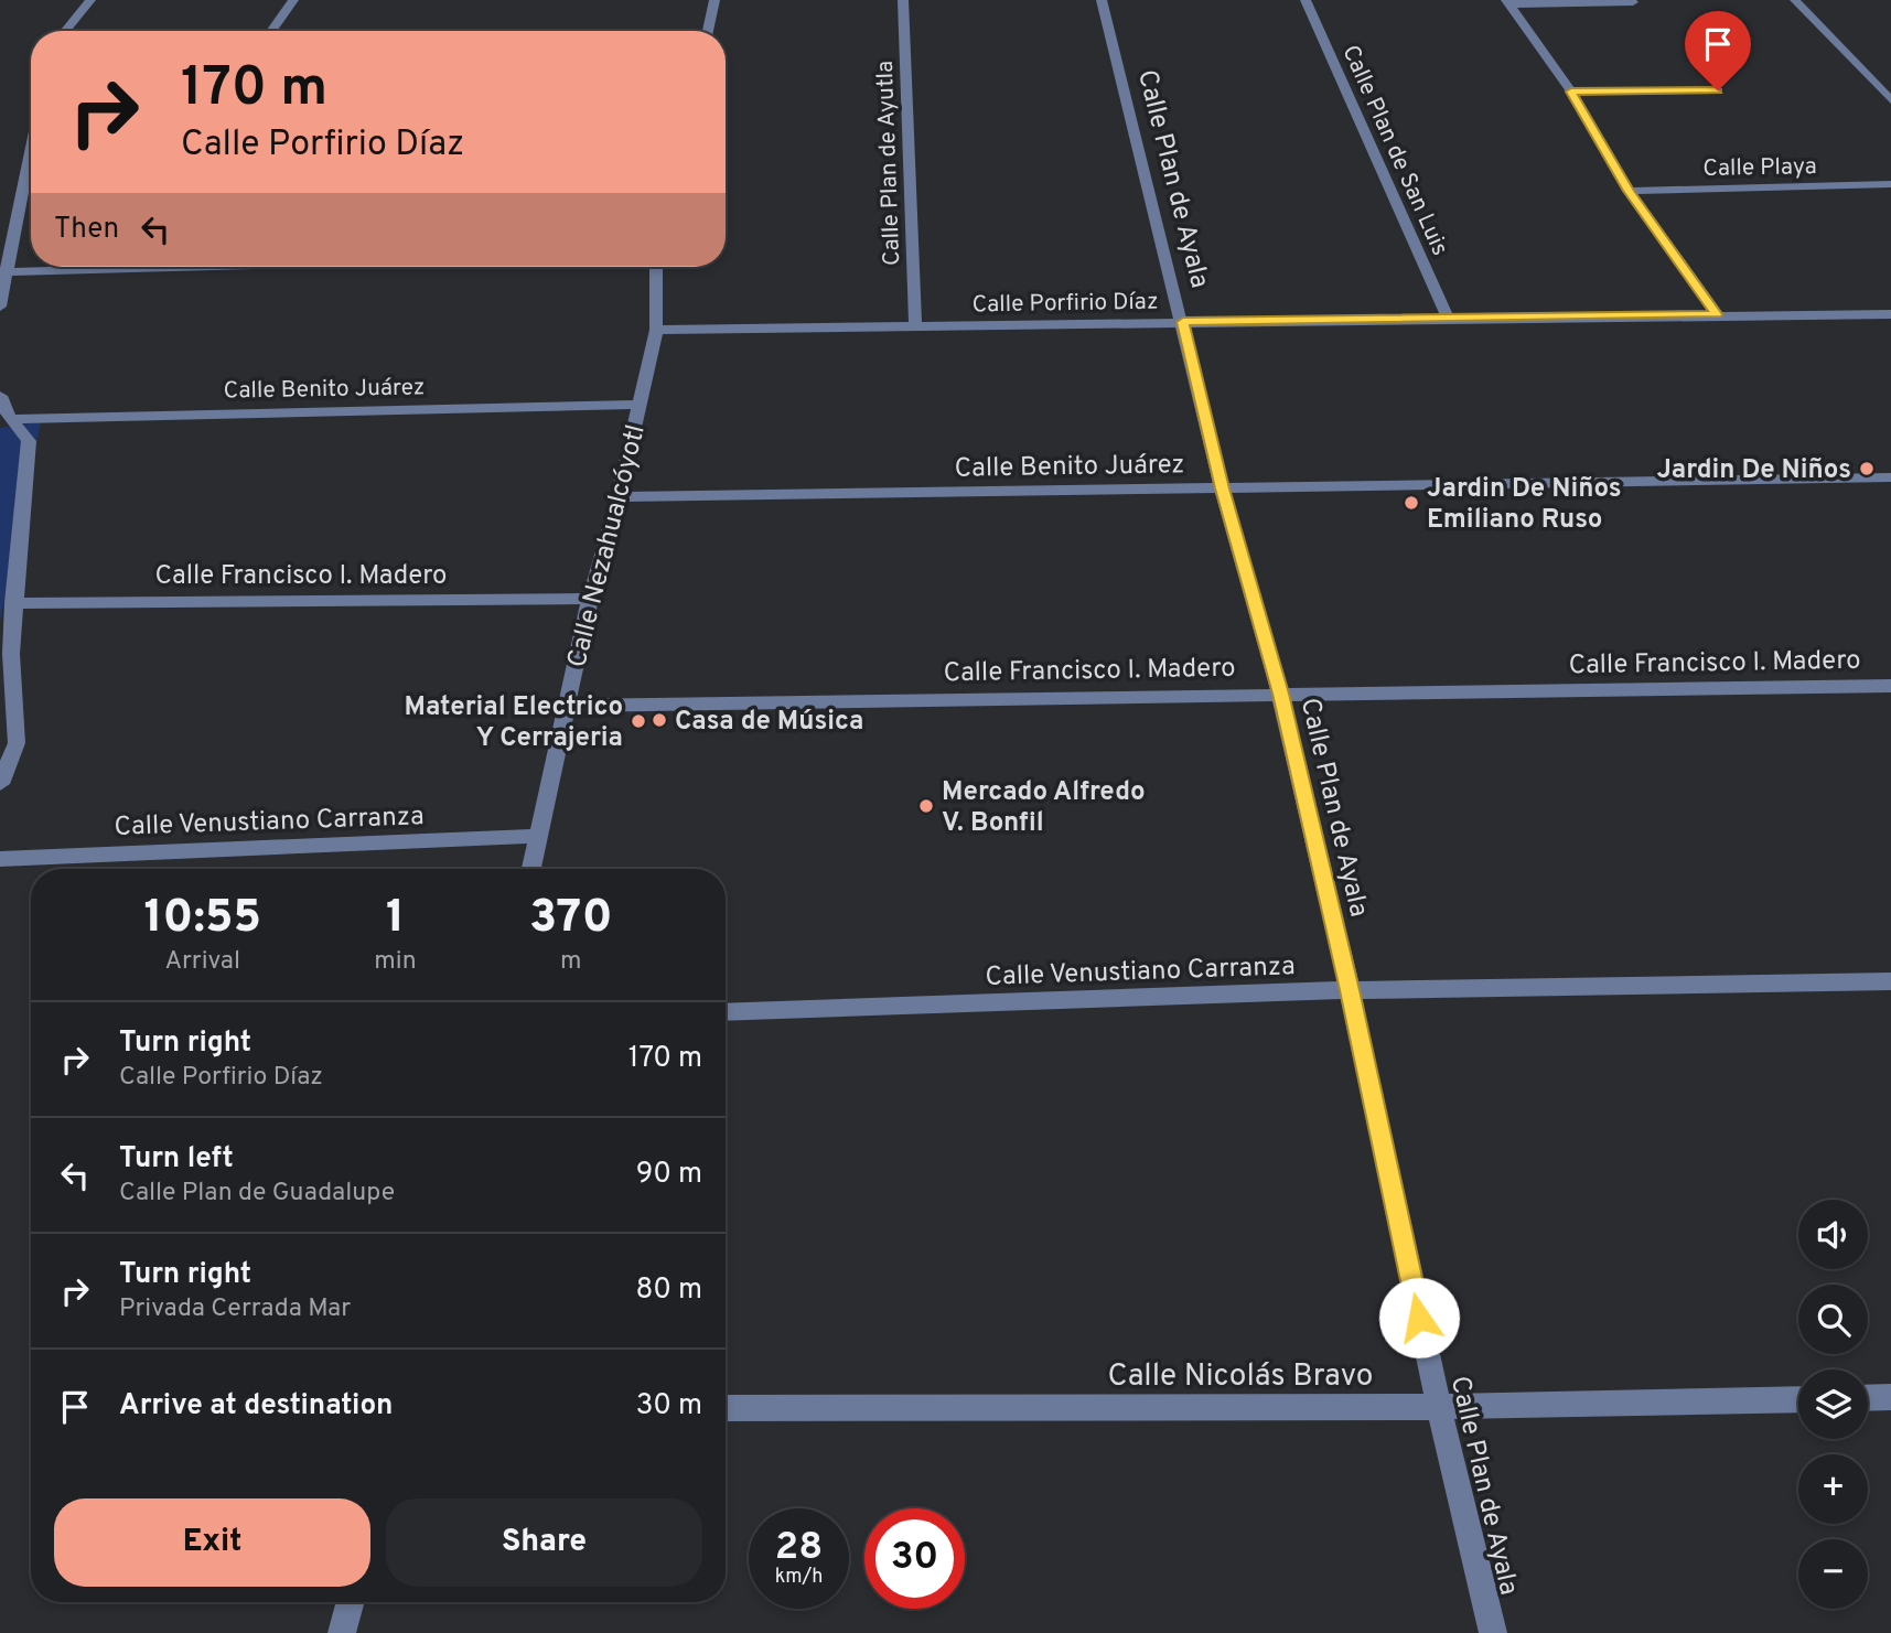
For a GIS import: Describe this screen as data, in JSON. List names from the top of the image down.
{
  "streets": {
    "street": [
      "Calle Plan de San Luis",
      "Calle Plan de Ayutla",
      "Calle Playa",
      "Calle Plan de Ayala",
      "Calle Porfirio Díaz",
      "Calle Benito Juárez",
      "Calle Nezahualcóyotl",
      "Calle Francisco I. Madero",
      "Calle Venustiano Carranza",
      "Calle Nicolás Bravo"
    ]
  },
  "crossings": [
    ["Calle Plan de San Luis", "Calle Porfirio Díaz"],
    ["Calle Plan de Ayutla", "Calle Porfirio Díaz"],
    ["Calle Plan de Ayala", "Calle Porfirio Díaz"],
    ["Calle Plan de Ayala", "Calle Benito Juárez"],
    ["Calle Plan de Ayala", "Calle Francisco I. Madero"],
    ["Calle Plan de Ayala", "Calle Venustiano Carranza"],
    ["Calle Plan de Ayala", "Calle Nicolás Bravo"],
    ["Calle Porfirio Díaz", "Calle Nezahualcóyotl"],
    ["Calle Benito Juárez", "Calle Nezahualcóyotl"],
    ["Calle Nezahualcóyotl", "Calle Francisco I. Madero"],
    ["Calle Nezahualcóyotl", "Calle Venustiano Carranza"]
  ],
  "places": [
    "Jardin De Niños",
    "Jardin De Niños Emiliano Ruso",
    "Casa de Música",
    "Material Electrico Y Cerrajeria",
    "Mercado Alfredo V. Bonfil"
  ],
  "page": {
    "turn": ["170 m", "Calle Porfirio Díaz"],
    "then": "Then",
    "eta": [
      "10:55",
      "Arrival",
      "1",
      "min",
      "370",
      "m"
    ],
    "list": [
      {
        "name": "Turn right",
        "note": "Calle Porfirio Díaz",
        "value": "170 m"
      },
      {
        "name": "Turn left",
        "note": "Calle Plan de Guadalupe",
        "value": "90 m"
      },
      {
        "name": "Turn right",
        "note": "Privada Cerrada Mar",
        "value": "80 m"
      },
      {
        "name": "Arrive at destination",
        "value": "30 m"
      }
    ],
    "map_buttons": ["+", "−"],
    "buttons": ["Exit", "Share"],
    "speed": "28 km/h",
    "limit": "30"
  }
}
